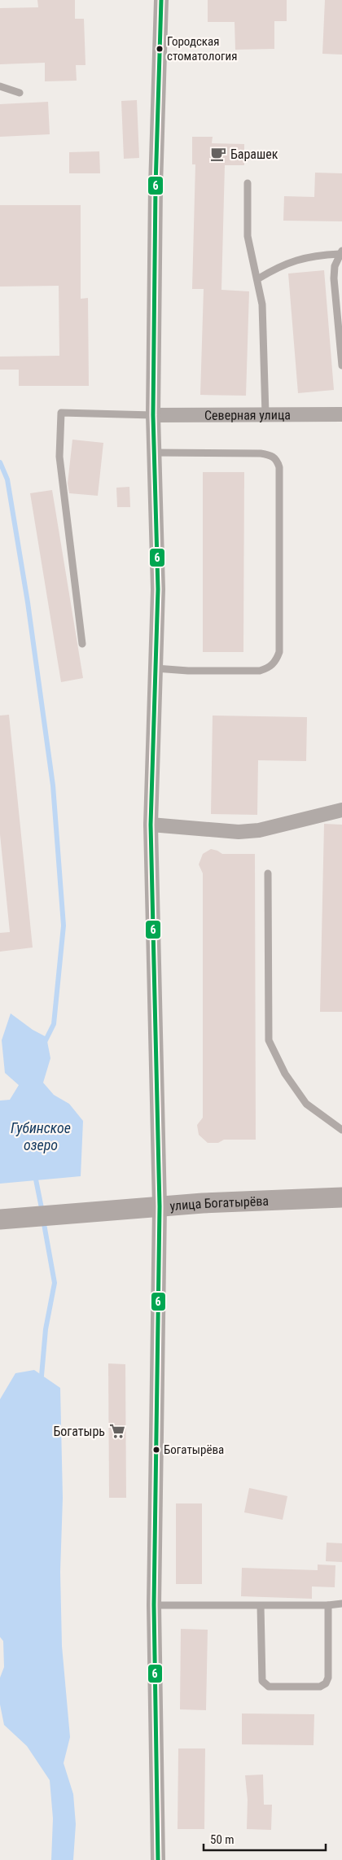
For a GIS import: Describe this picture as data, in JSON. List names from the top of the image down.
{
  "streets": {
    "main road": ["улица Богатырёва"],
    "street": ["Северная улица"]
  },
  "water": ["Губинское озеро"],
  "places": {
    "other": ["Городская стоматология", "Богатырёва"],
    "cafe": ["Барашек"],
    "supermarket": ["Богатырь"]
  },
  "lines": ["transit line 6"],
  "scale_bar": "50 m"
}
